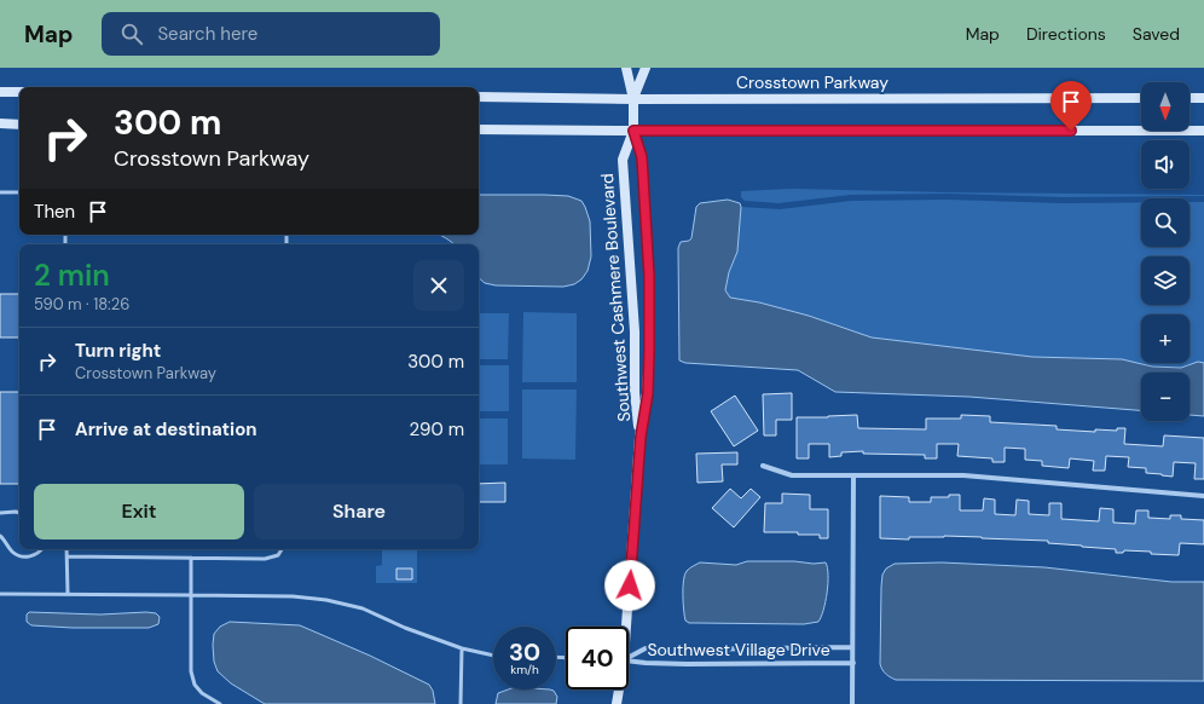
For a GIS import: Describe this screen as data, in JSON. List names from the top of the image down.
{
  "streets": {
    "main road": ["Crosstown Parkway", "Southwest Cashmere Boulevard"],
    "street": ["Southwest Village Drive"]
  },
  "crossings": [
    ["Crosstown Parkway", "Southwest Cashmere Boulevard"]
  ],
  "north": "bottom",
  "page": {
    "header": "Map",
    "search": "Search here",
    "nav": ["Map", "Directions", "Saved"],
    "map_buttons": ["+", "−"],
    "turn": ["300 m", "Crosstown Parkway"],
    "then": "Then",
    "heading": ["2 min", "590 m · 18:26"],
    "list": [
      {
        "name": "Turn right",
        "note": "Crosstown Parkway",
        "value": "300 m"
      },
      {
        "name": "Arrive at destination",
        "value": "290 m"
      }
    ],
    "buttons": ["Exit", "Share"],
    "speed": "30 km/h",
    "limit": "40"
  }
}
